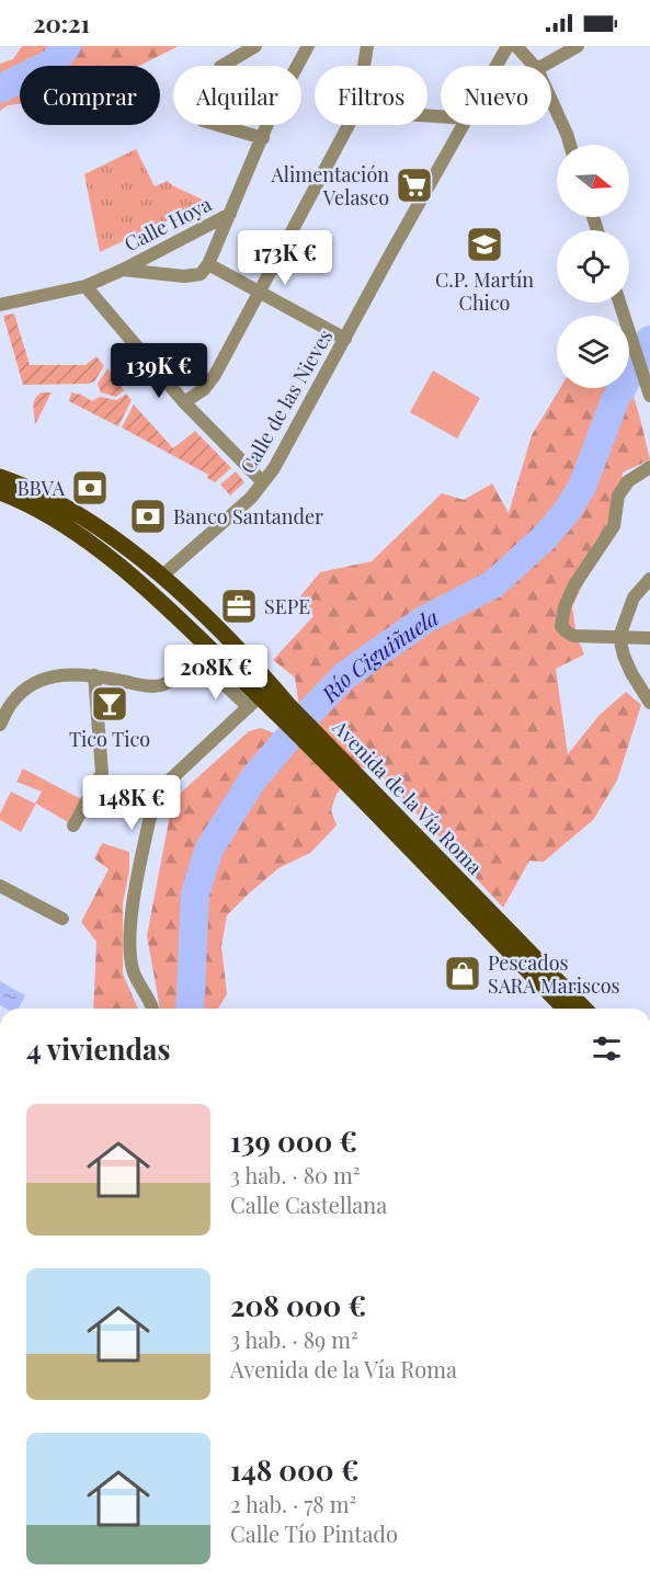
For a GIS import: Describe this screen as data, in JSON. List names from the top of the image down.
{
  "streets": {
    "main road": ["Avenida de la Vía Roma"],
    "street": ["Calle Hoya", "Calle de las Nieves"]
  },
  "crossings": [
    ["Calle de las Nieves", "Avenida de la Vía Roma"]
  ],
  "water": ["Río Ciguiñuela"],
  "places": {
    "supermarket": ["Alimentación Velasco"],
    "school or university": ["C.P. Martín Chico"],
    "bank": ["BBVA", "Banco Santander"],
    "office": ["SEPE"],
    "bar": ["Tico Tico"],
    "shop": ["Pescados SARA Mariscos"]
  },
  "north": "right",
  "page": {
    "status": "20:21",
    "chip": [
      "Comprar",
      "Alquilar",
      "Filtros",
      "Nuevo"
    ],
    "price": [
      "173K €",
      "139K €",
      "208K €",
      "148K €"
    ],
    "heading": "4 viviendas",
    "list": [
      {
        "name": "139 000 €",
        "note": "3 hab. · 80 m² · Calle Castellana"
      },
      {
        "name": "208 000 €",
        "note": "3 hab. · 89 m² · Avenida de la Vía Roma"
      },
      {
        "name": "148 000 €",
        "note": "2 hab. · 78 m² · Calle Tío Pintado"
      }
    ]
  }
}
